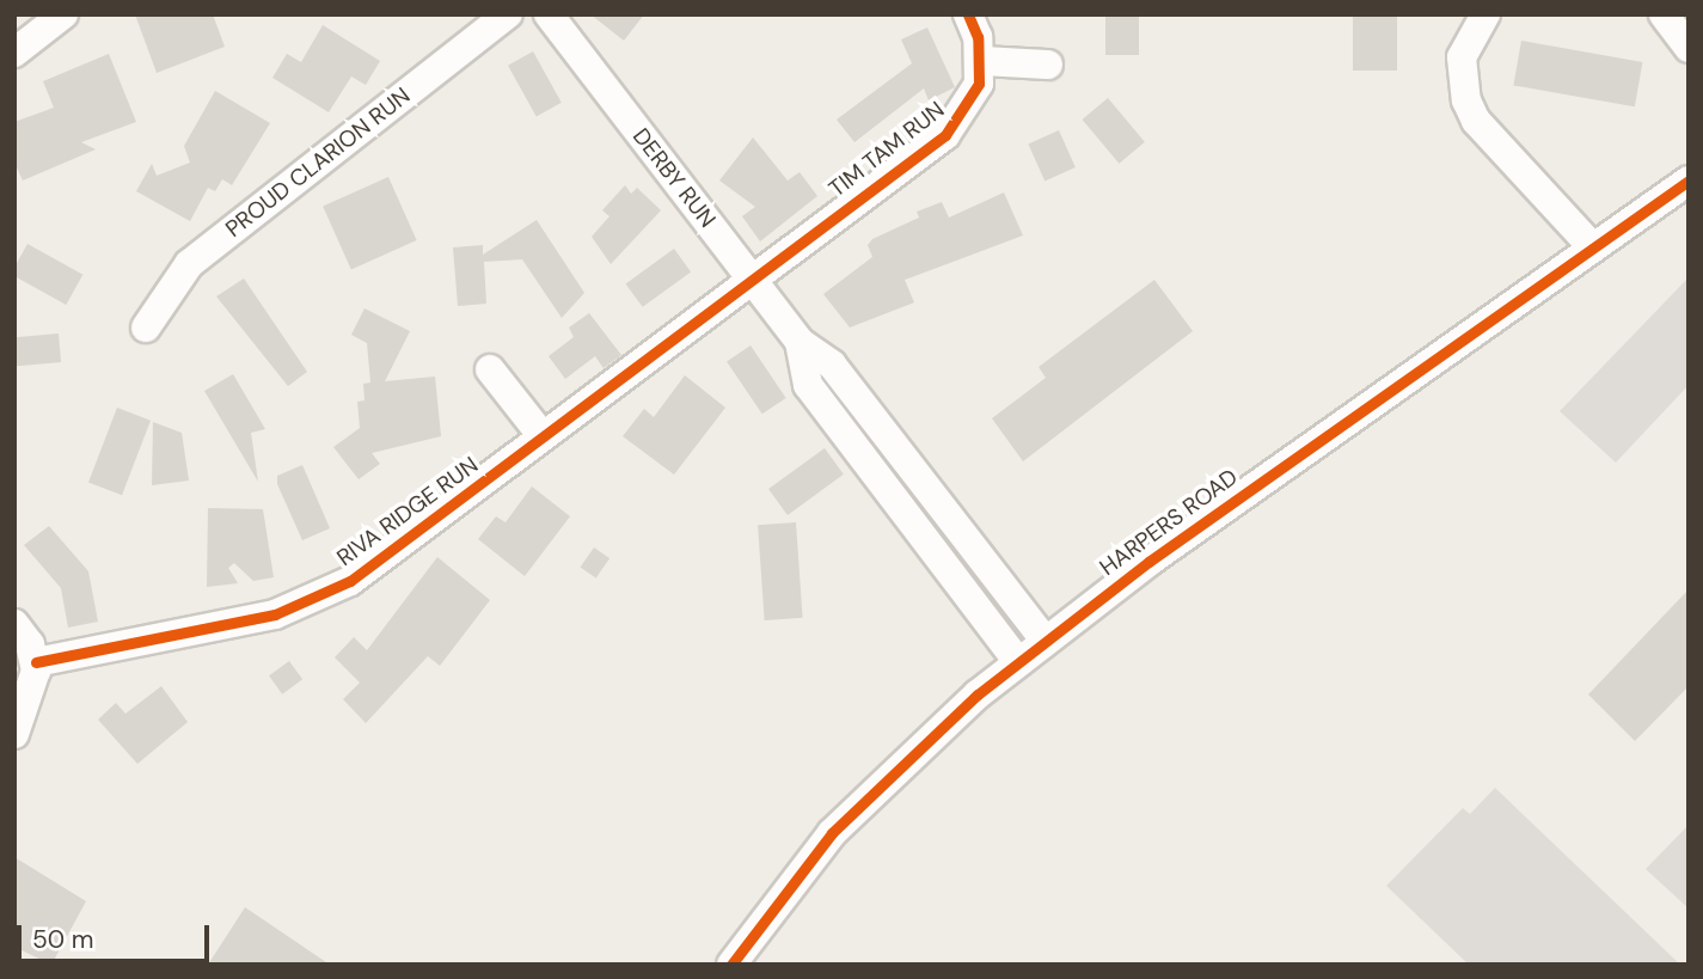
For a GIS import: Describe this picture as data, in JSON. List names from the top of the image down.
{
  "streets": {
    "street": [
      "TIM TAM RUN",
      "PROUD CLARION RUN",
      "DERBY RUN",
      "RIVA RIDGE RUN",
      "HARPERS ROAD"
    ]
  },
  "crossings": [
    ["TIM TAM RUN", "DERBY RUN"],
    ["TIM TAM RUN", "RIVA RIDGE RUN"],
    ["DERBY RUN", "RIVA RIDGE RUN"],
    ["DERBY RUN", "HARPERS ROAD"]
  ],
  "scale_bar": "50 m"
}
